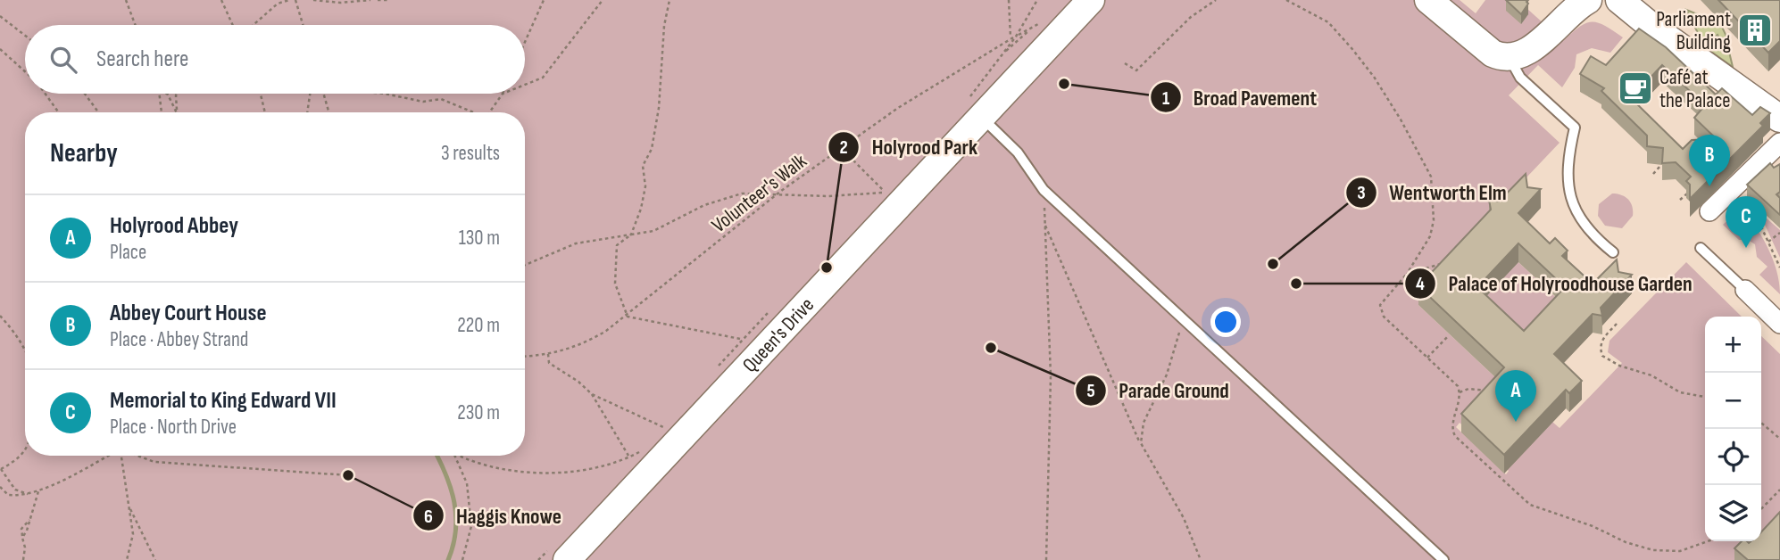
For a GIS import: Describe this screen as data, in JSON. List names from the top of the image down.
{
  "streets": {
    "street": ["Queen's Drive"],
    "path": ["Volunteer's Walk"]
  },
  "places": {
    "building": ["Parliament Building"],
    "other": [
      "Broad Pavement",
      "Wentworth Elm",
      "Holyrood Park",
      "Palace of Holyroodhouse Garden",
      "Parade Ground",
      "Haggis Knowe"
    ],
    "cafe": ["Café at the Palace"]
  },
  "page": {
    "search": "Search here",
    "heading": ["Nearby", "3 results"],
    "pins": ["B", "C", "A"],
    "list": [
      {
        "mark": "A",
        "name": "Holyrood Abbey",
        "note": "Place",
        "value": "130 m"
      },
      {
        "mark": "B",
        "name": "Abbey Court House",
        "note": "Place · Abbey Strand",
        "value": "220 m"
      },
      {
        "mark": "C",
        "name": "Memorial to King Edward VII",
        "note": "Place · North Drive",
        "value": "230 m"
      }
    ],
    "map_buttons": ["+", "−"]
  }
}
